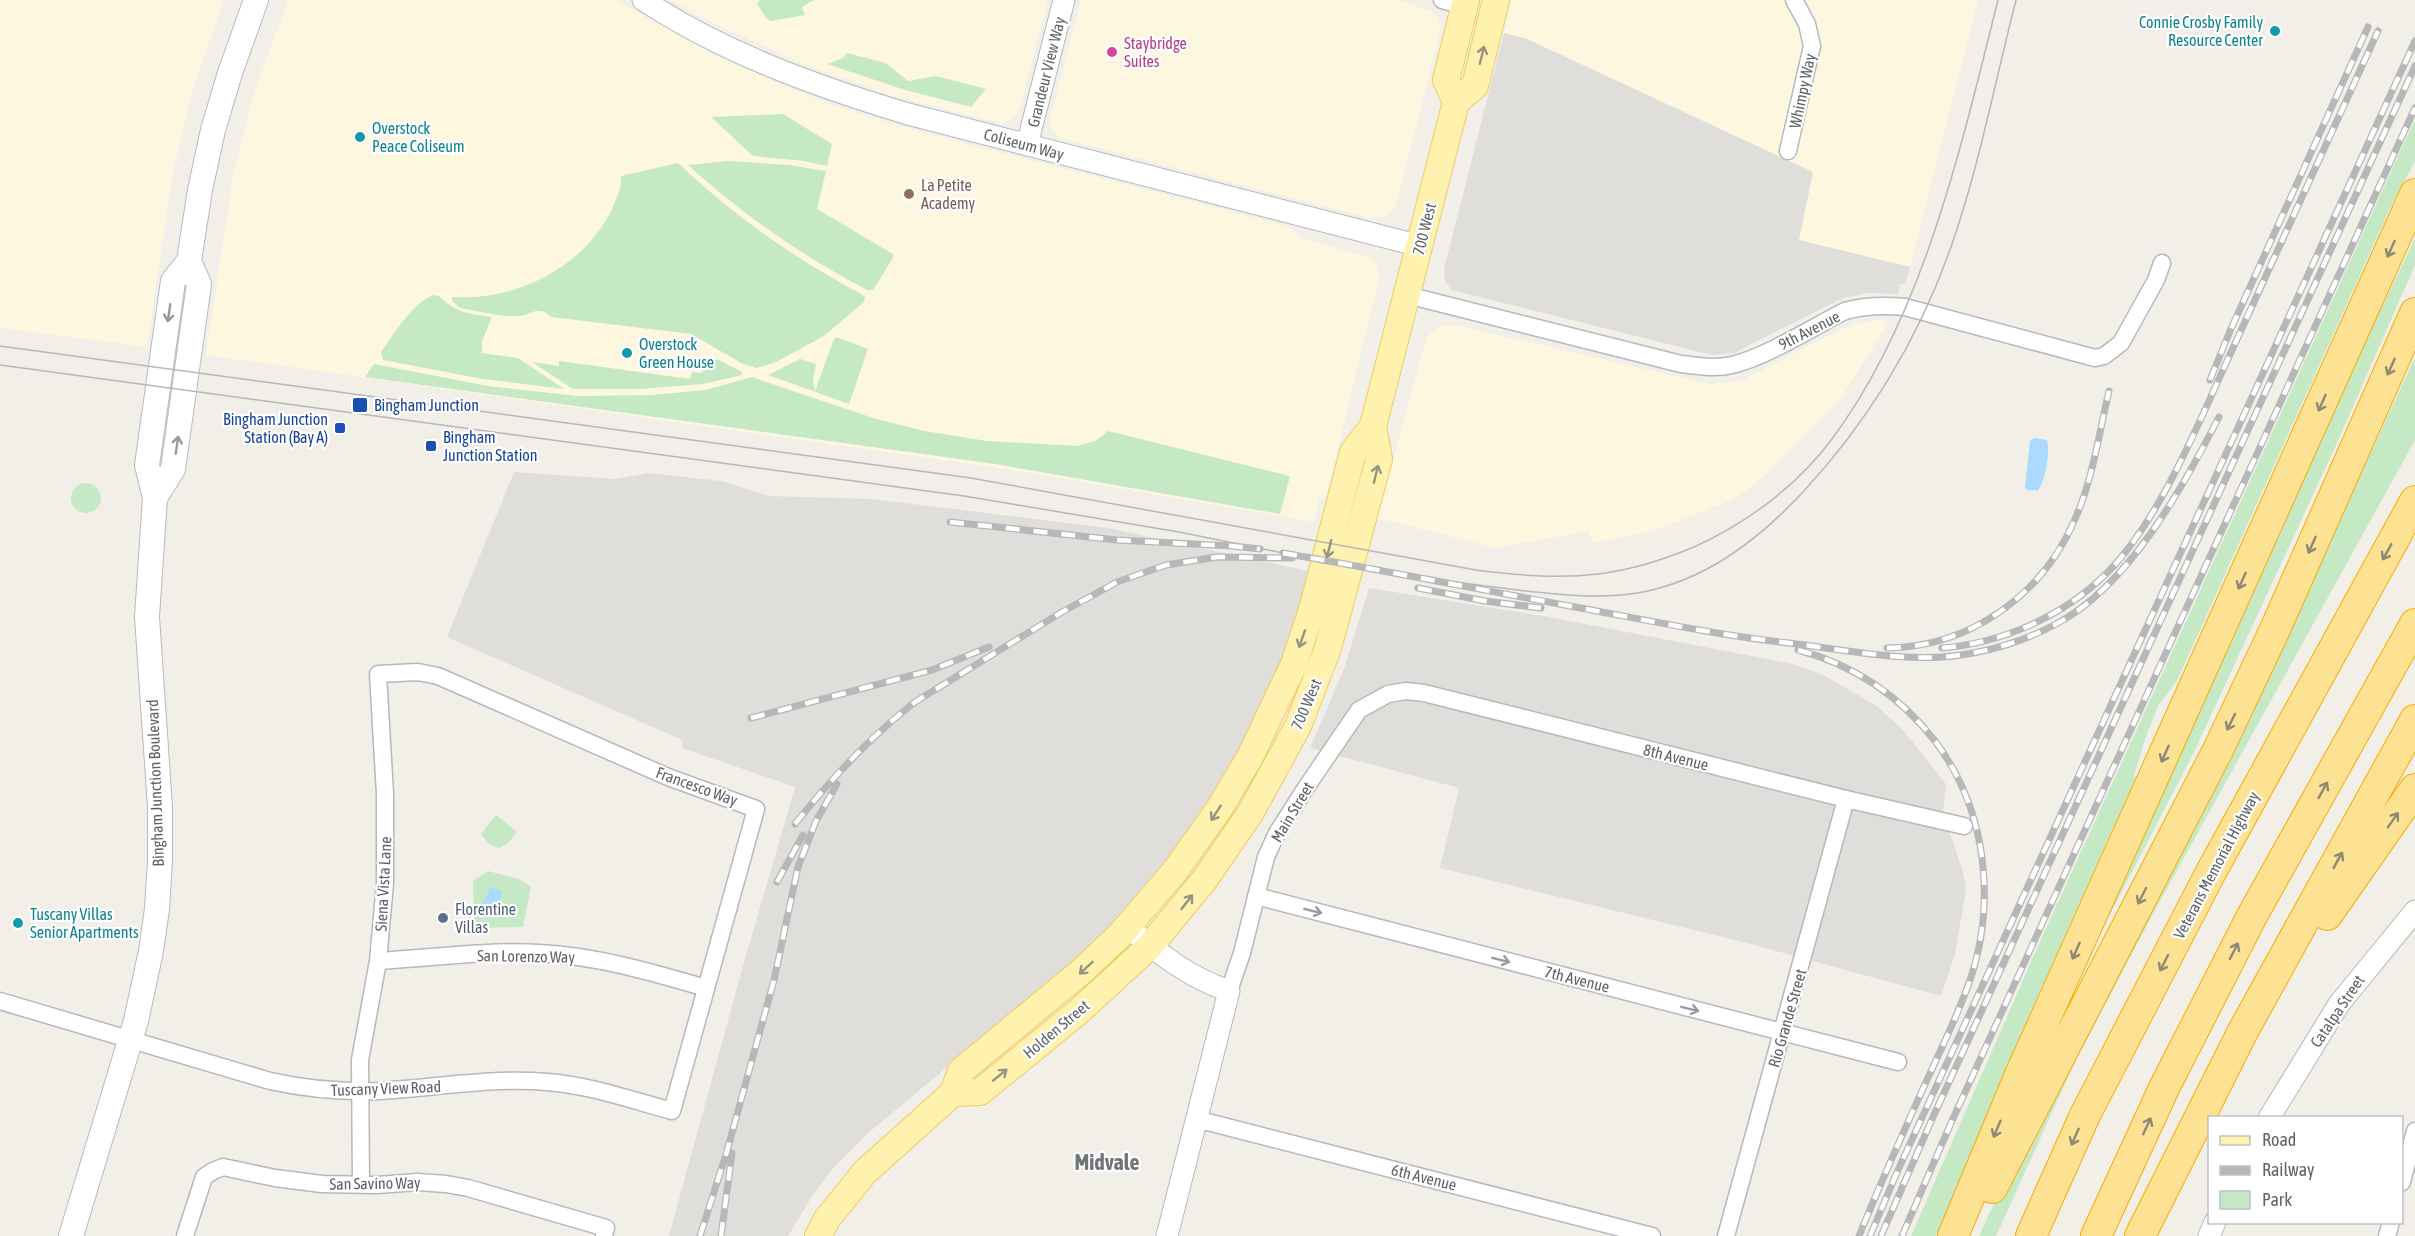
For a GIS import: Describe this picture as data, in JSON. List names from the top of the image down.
{
  "streets": {
    "highway": ["Veterans Memorial Highway"],
    "main road": ["700 West", "Bingham Junction Boulevard", "Holden Street"],
    "street": [
      "Grandeur View Way",
      "Whimpy Way",
      "Coliseum Way",
      "9th Avenue",
      "8th Avenue",
      "Francesco Way",
      "Main Street",
      "Siena Vista Lane",
      "San Lorenzo Way",
      "7th Avenue",
      "Catalpa Street",
      "Rio Grande Street",
      "Tuscany View Road",
      "6th Avenue",
      "San Savino Way"
    ]
  },
  "crossings": [
    ["Grandeur View Way", "Coliseum Way"],
    ["Coliseum Way", "700 West"],
    ["700 West", "9th Avenue"],
    ["700 West", "Holden Street"],
    ["8th Avenue", "Main Street"],
    ["8th Avenue", "Rio Grande Street"],
    ["Bingham Junction Boulevard", "Tuscany View Road"],
    ["Francesco Way", "Siena Vista Lane"],
    ["Francesco Way", "San Lorenzo Way"],
    ["Francesco Way", "Tuscany View Road"],
    ["Main Street", "7th Avenue"],
    ["Main Street", "6th Avenue"],
    ["Siena Vista Lane", "San Lorenzo Way"],
    ["Siena Vista Lane", "Tuscany View Road"],
    ["Siena Vista Lane", "San Savino Way"],
    ["7th Avenue", "Rio Grande Street"]
  ],
  "one_way": ["7th Avenue"],
  "districts": ["Midvale"],
  "places": {
    "other": [
      "Connie Crosby Family Resource Center",
      "Staybridge Suites",
      "Overstock Peace Coliseum",
      "La Petite Academy",
      "Overstock Green House",
      "Florentine Villas",
      "Tuscany Villas Senior Apartments"
    ],
    "transit": ["Bingham Junction", "Bingham Junction Station (Bay A)", "Bingham Junction Station"]
  },
  "legend": ["Road", "Railway", "Park"]
}
